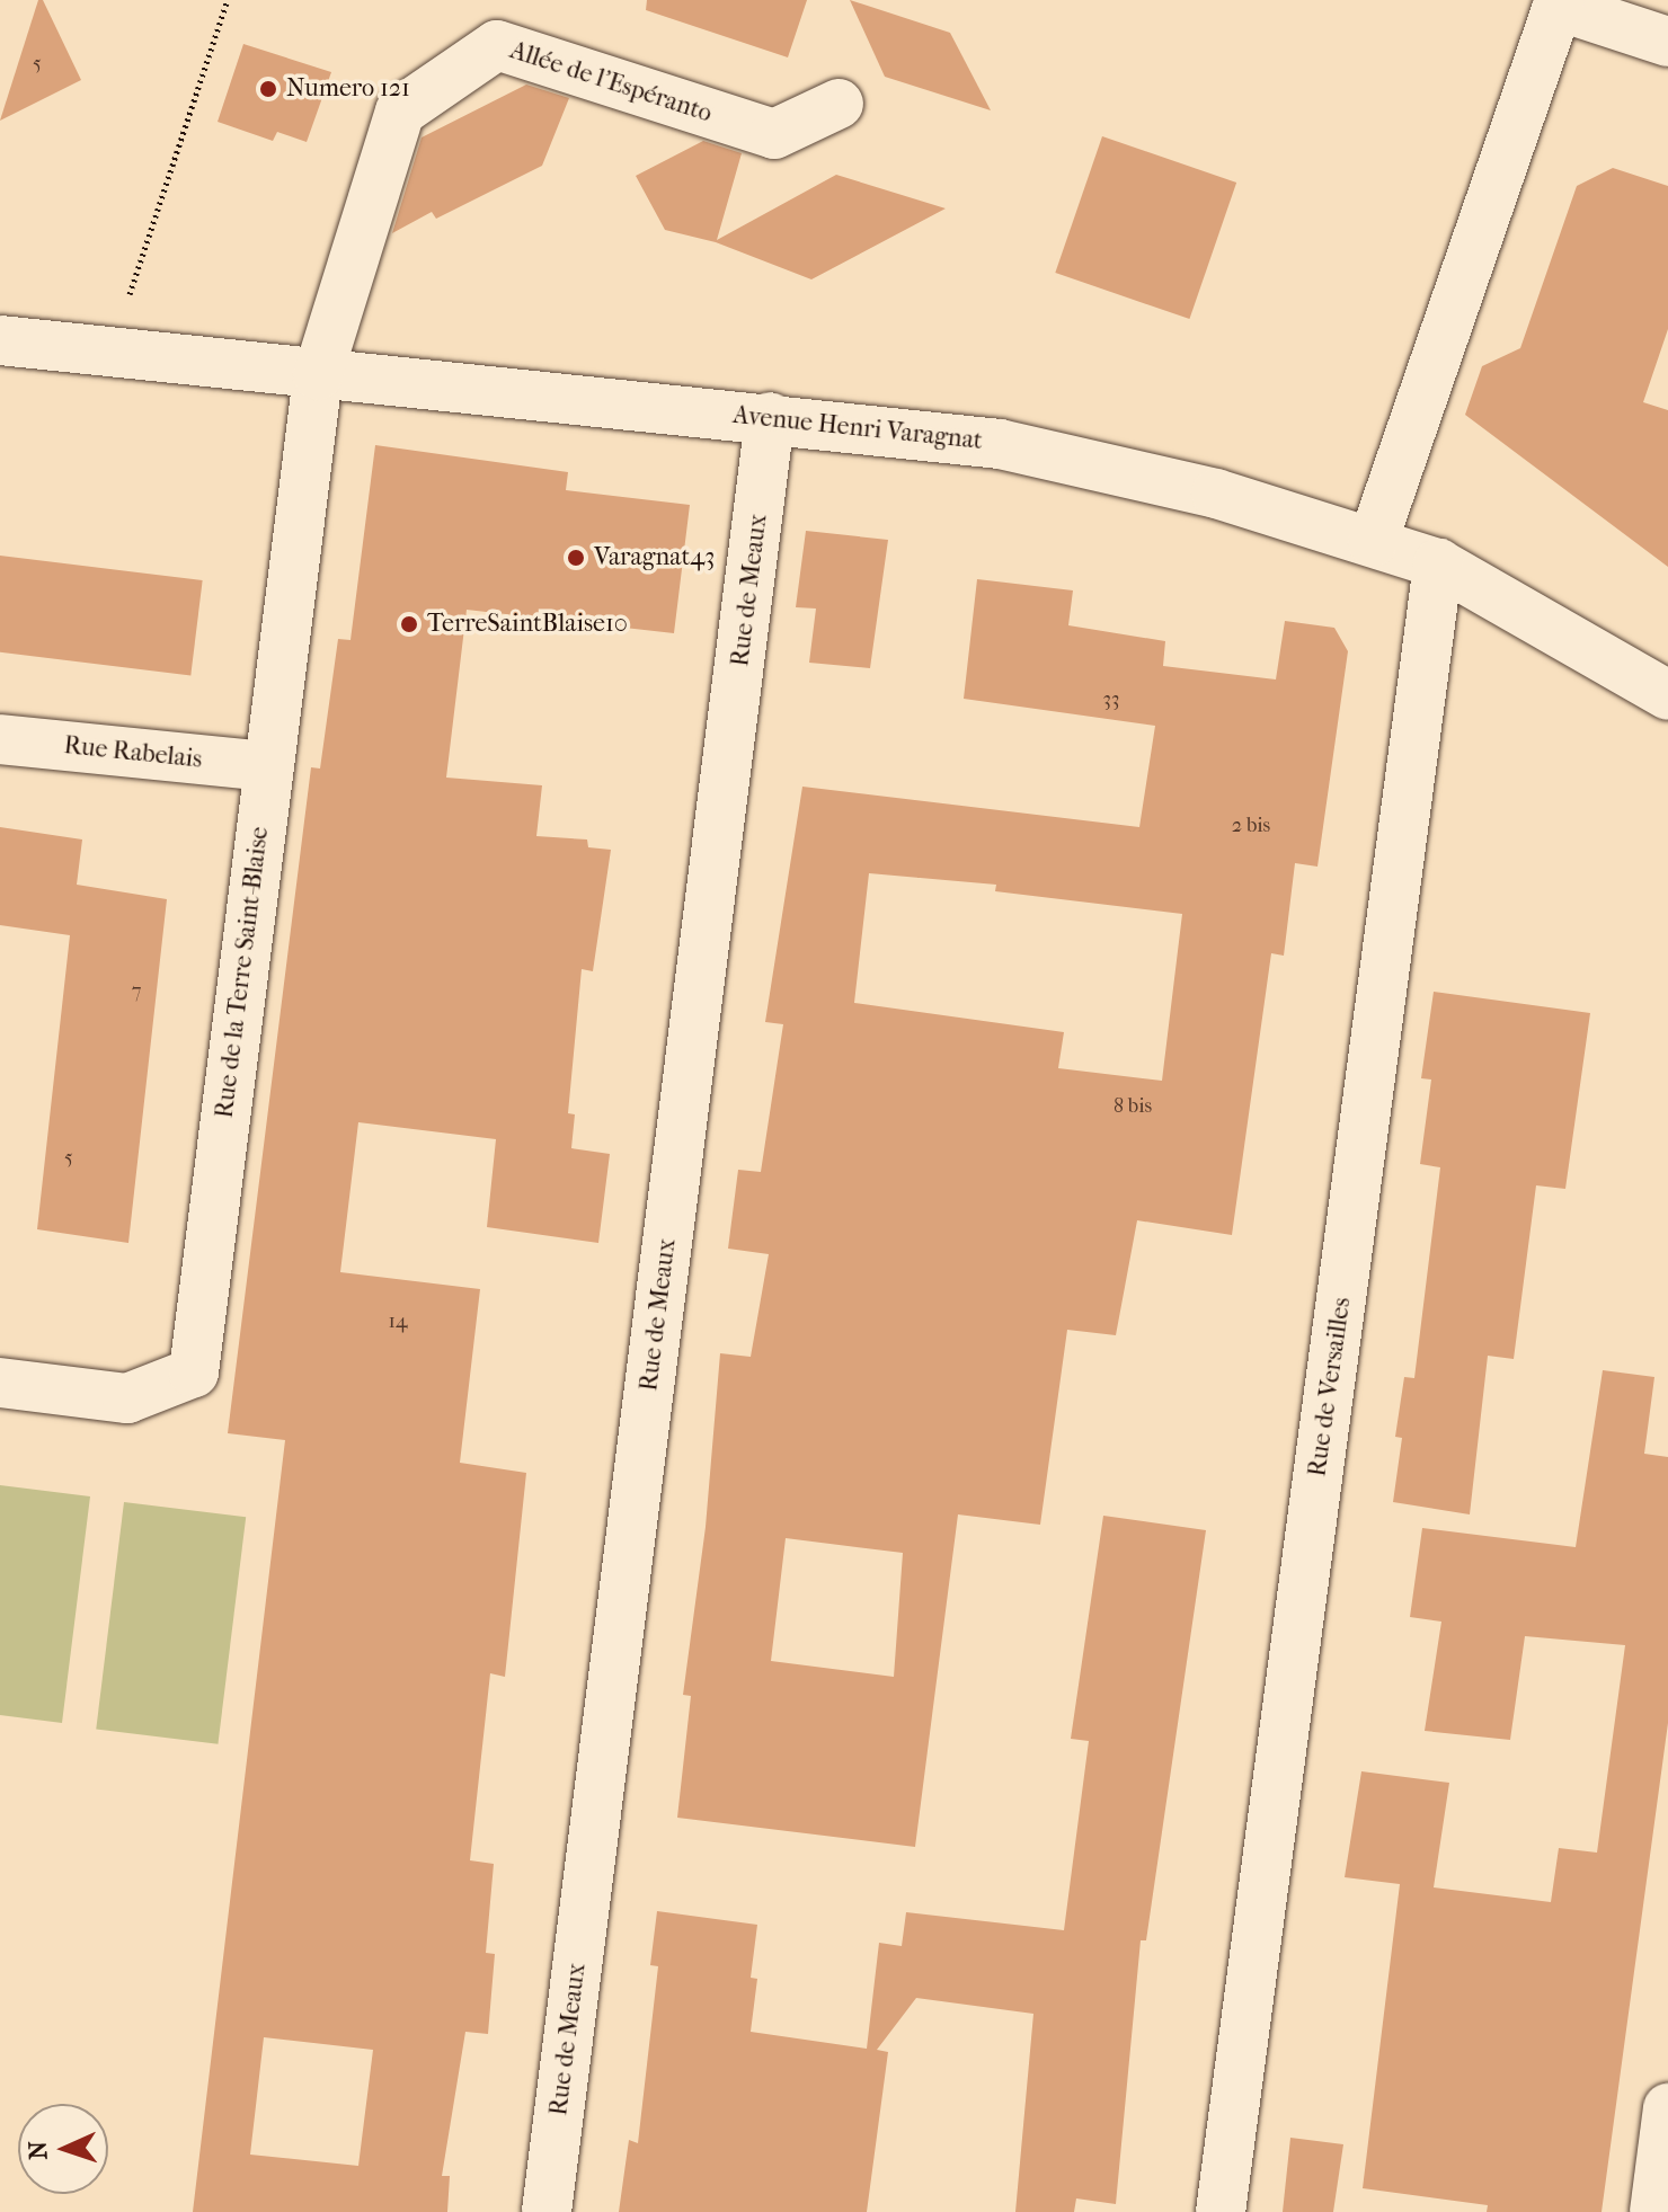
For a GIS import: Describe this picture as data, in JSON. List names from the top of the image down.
{
  "streets": {
    "street": [
      "Allée de l'Espéranto",
      "Avenue Henri Varagnat",
      "Rue de Meaux",
      "Rue Rabelais",
      "Rue de la Terre Saint-Blaise",
      "Rue de Versailles"
    ]
  },
  "crossings": [
    ["Allée de l'Espéranto", "Avenue Henri Varagnat"],
    ["Allée de l'Espéranto", "Rue de la Terre Saint-Blaise"],
    ["Avenue Henri Varagnat", "Rue de Meaux"],
    ["Avenue Henri Varagnat", "Rue de la Terre Saint-Blaise"],
    ["Avenue Henri Varagnat", "Rue de Versailles"],
    ["Rue Rabelais", "Rue de la Terre Saint-Blaise"]
  ],
  "places": ["Numero 121", "Varagnat43", "TerreSaintBlaise10"],
  "house_numbers": [
    "5",
    "33",
    "2 bis",
    "7",
    "8 bis",
    "5",
    "14"
  ],
  "north": "left"
}
